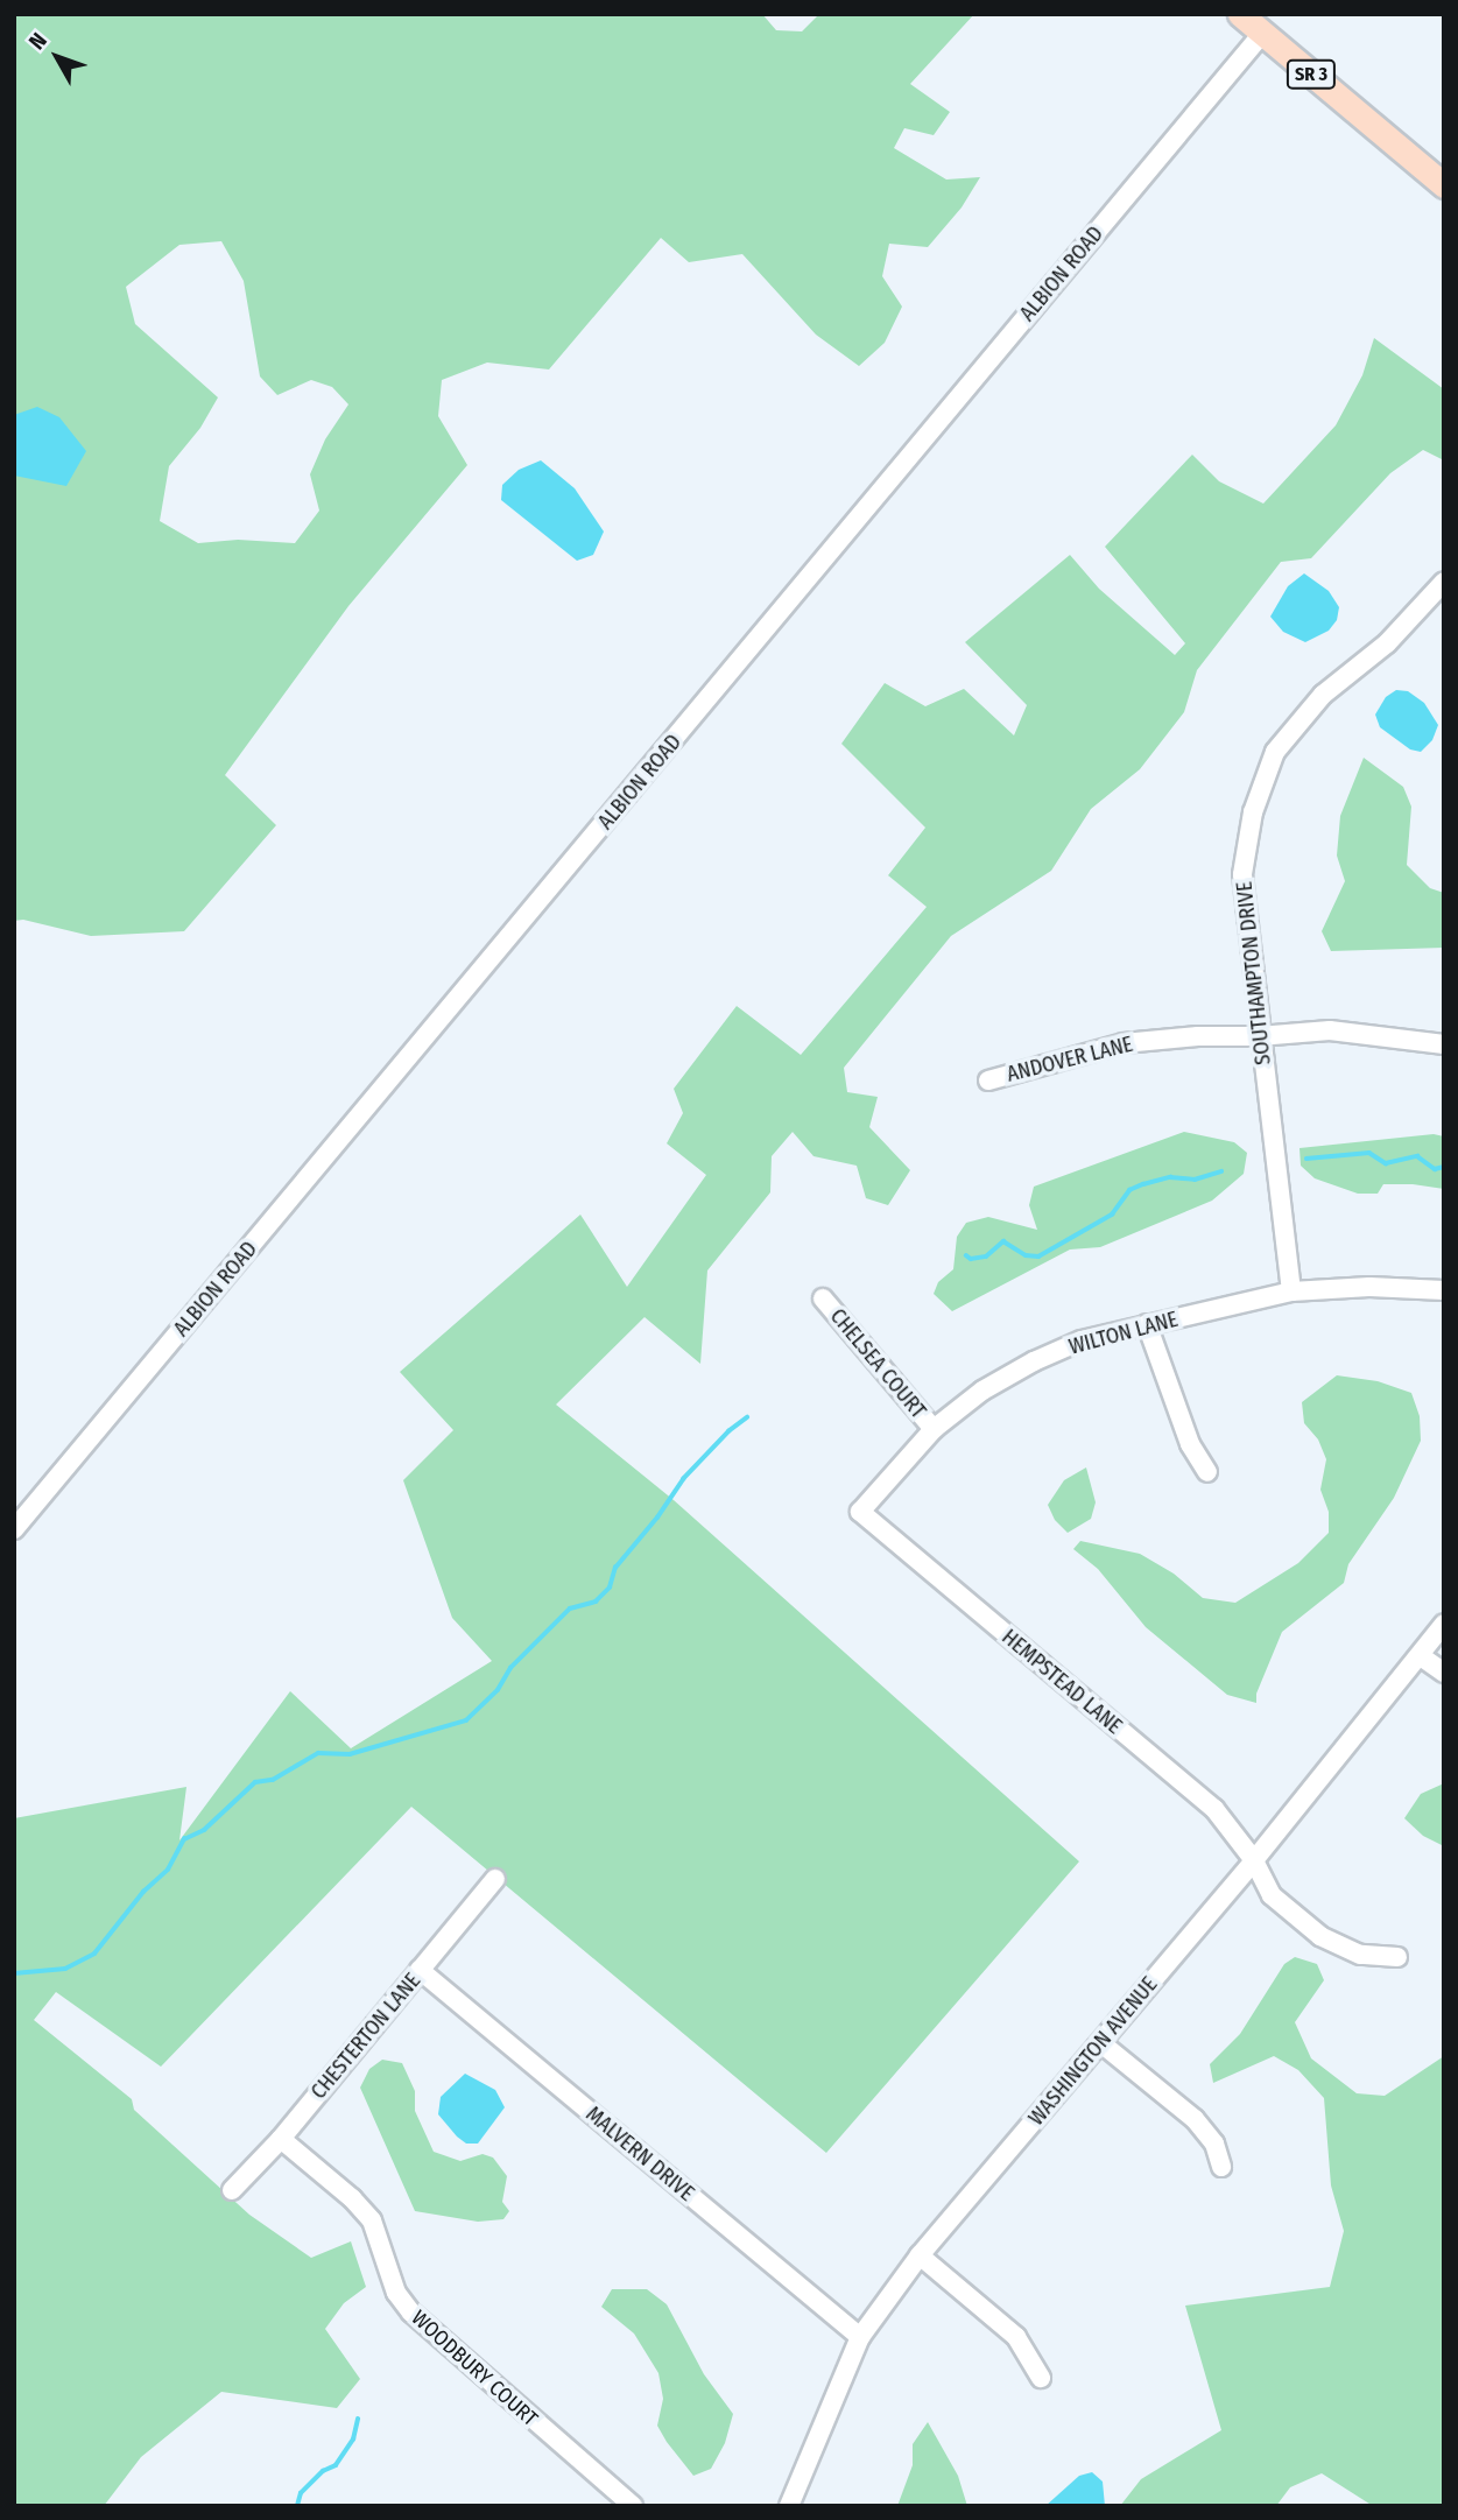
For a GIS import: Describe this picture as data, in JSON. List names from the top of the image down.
{
  "streets": {
    "main road": ["SR 3"],
    "street": [
      "ALBION ROAD",
      "SOUTHAMPTON DRIVE",
      "ANDOVER LANE",
      "WILTON LANE",
      "CHELSEA COURT",
      "HEMPSTEAD LANE",
      "CHESTERTON LANE",
      "WASHINGTON AVENUE",
      "MALVERN DRIVE",
      "WOODBURY COURT"
    ]
  },
  "crossings": [
    ["SR 3", "ALBION ROAD"],
    ["SOUTHAMPTON DRIVE", "ANDOVER LANE"],
    ["SOUTHAMPTON DRIVE", "WILTON LANE"],
    ["WILTON LANE", "CHELSEA COURT"],
    ["WILTON LANE", "HEMPSTEAD LANE"],
    ["HEMPSTEAD LANE", "WASHINGTON AVENUE"],
    ["CHESTERTON LANE", "MALVERN DRIVE"],
    ["CHESTERTON LANE", "WOODBURY COURT"],
    ["WASHINGTON AVENUE", "MALVERN DRIVE"]
  ],
  "north": "top left"
}
